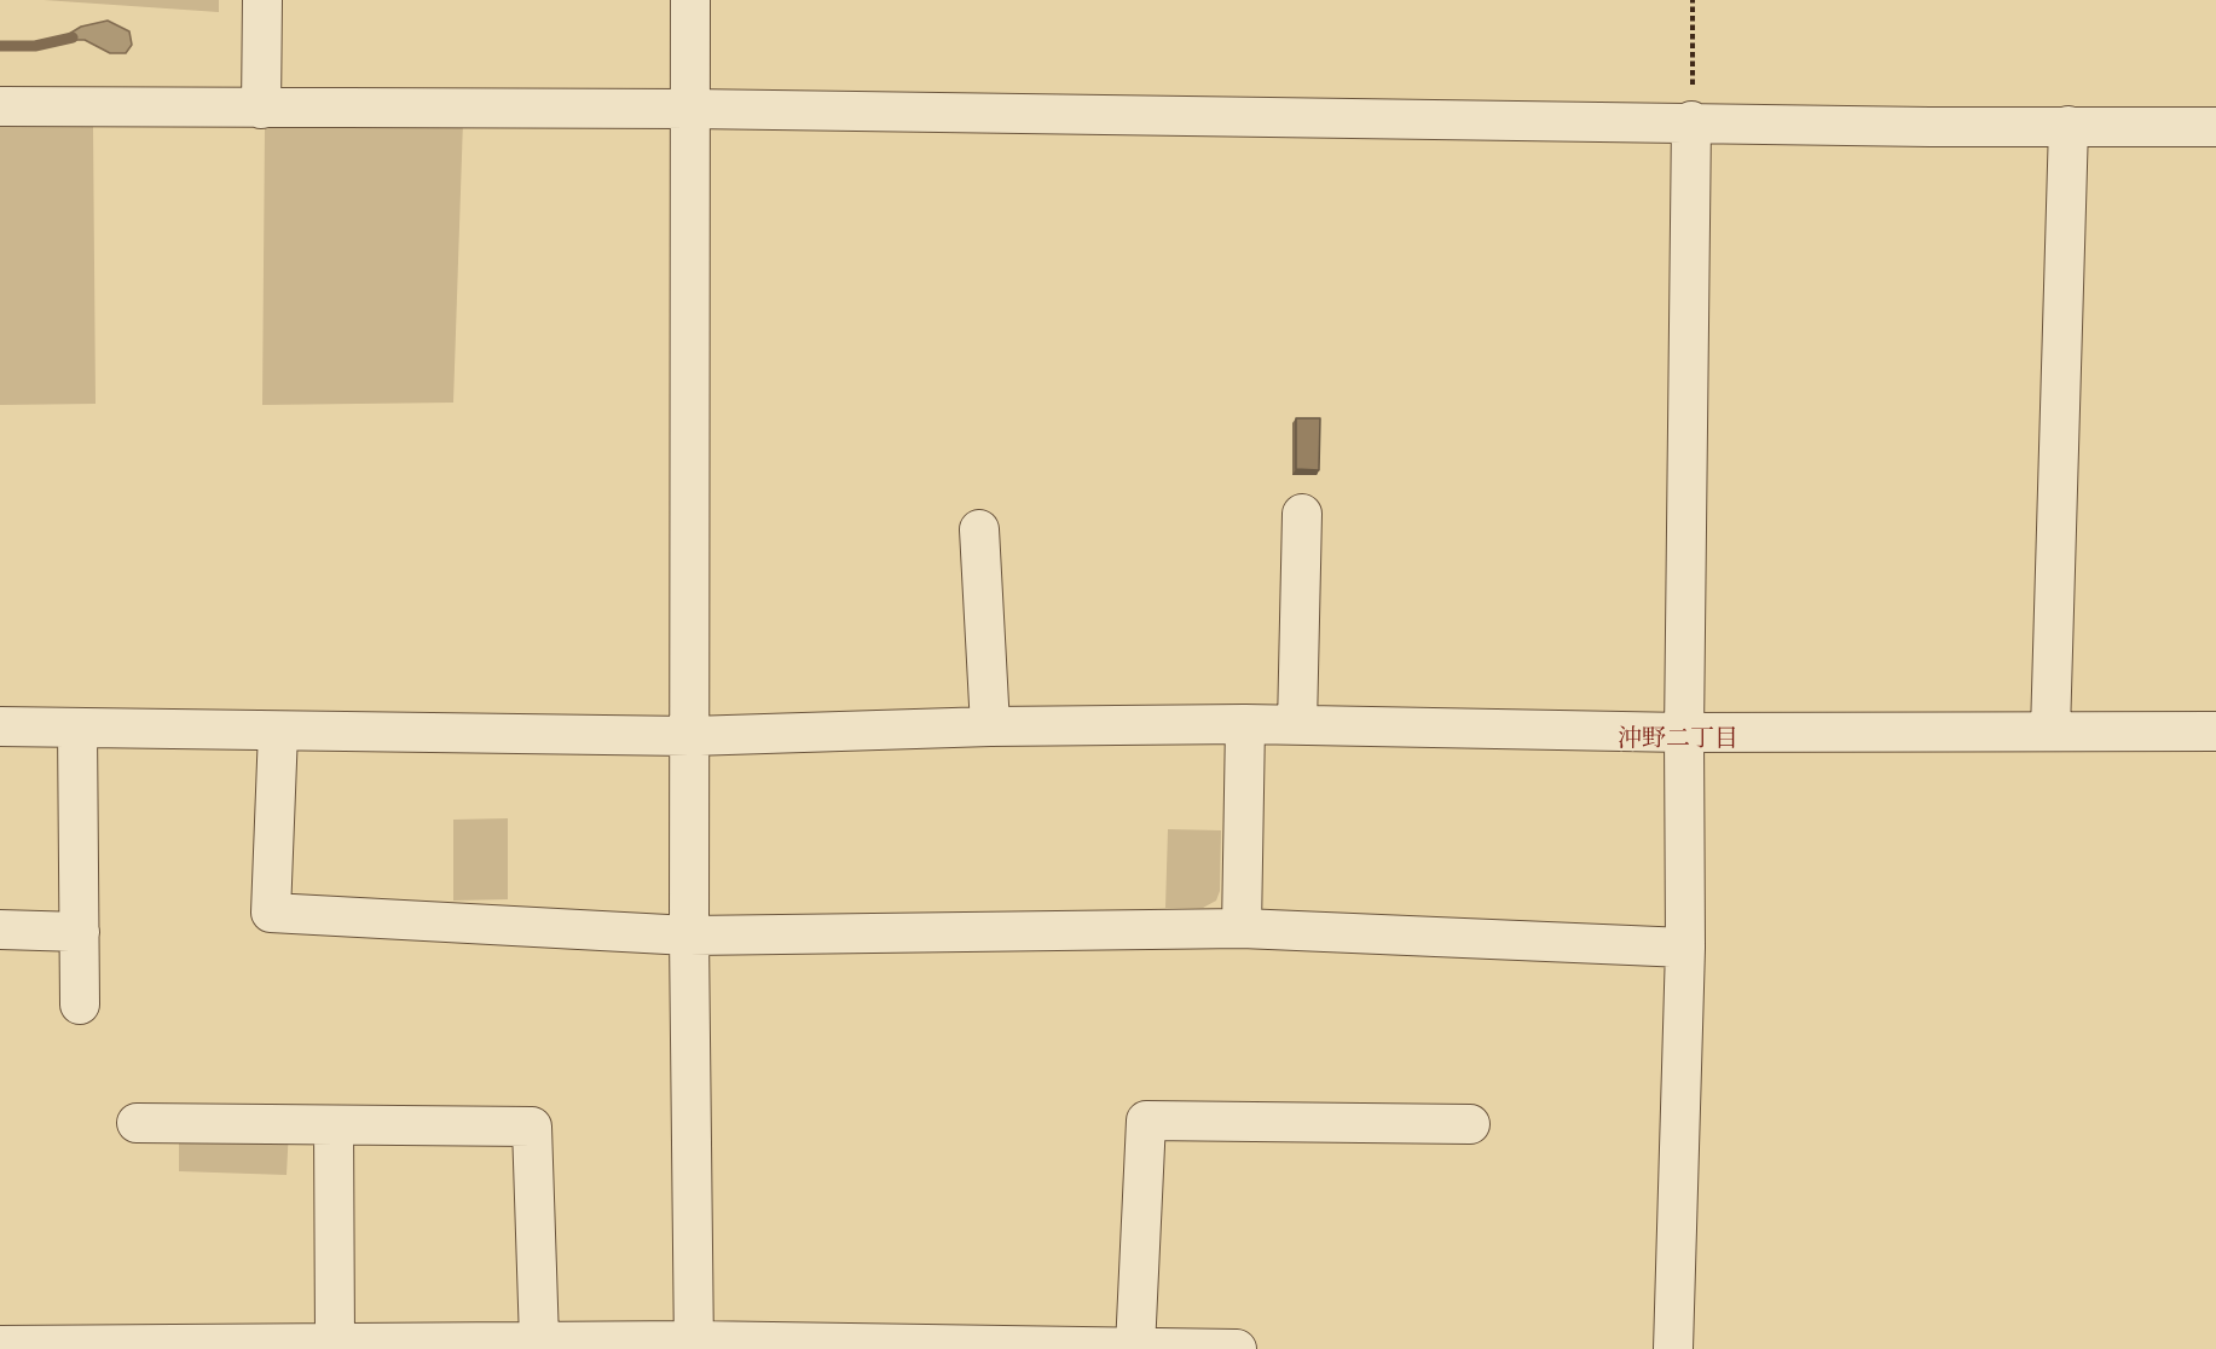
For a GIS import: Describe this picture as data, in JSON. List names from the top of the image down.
{
  "districts": ["沖野二丁目"]
}
